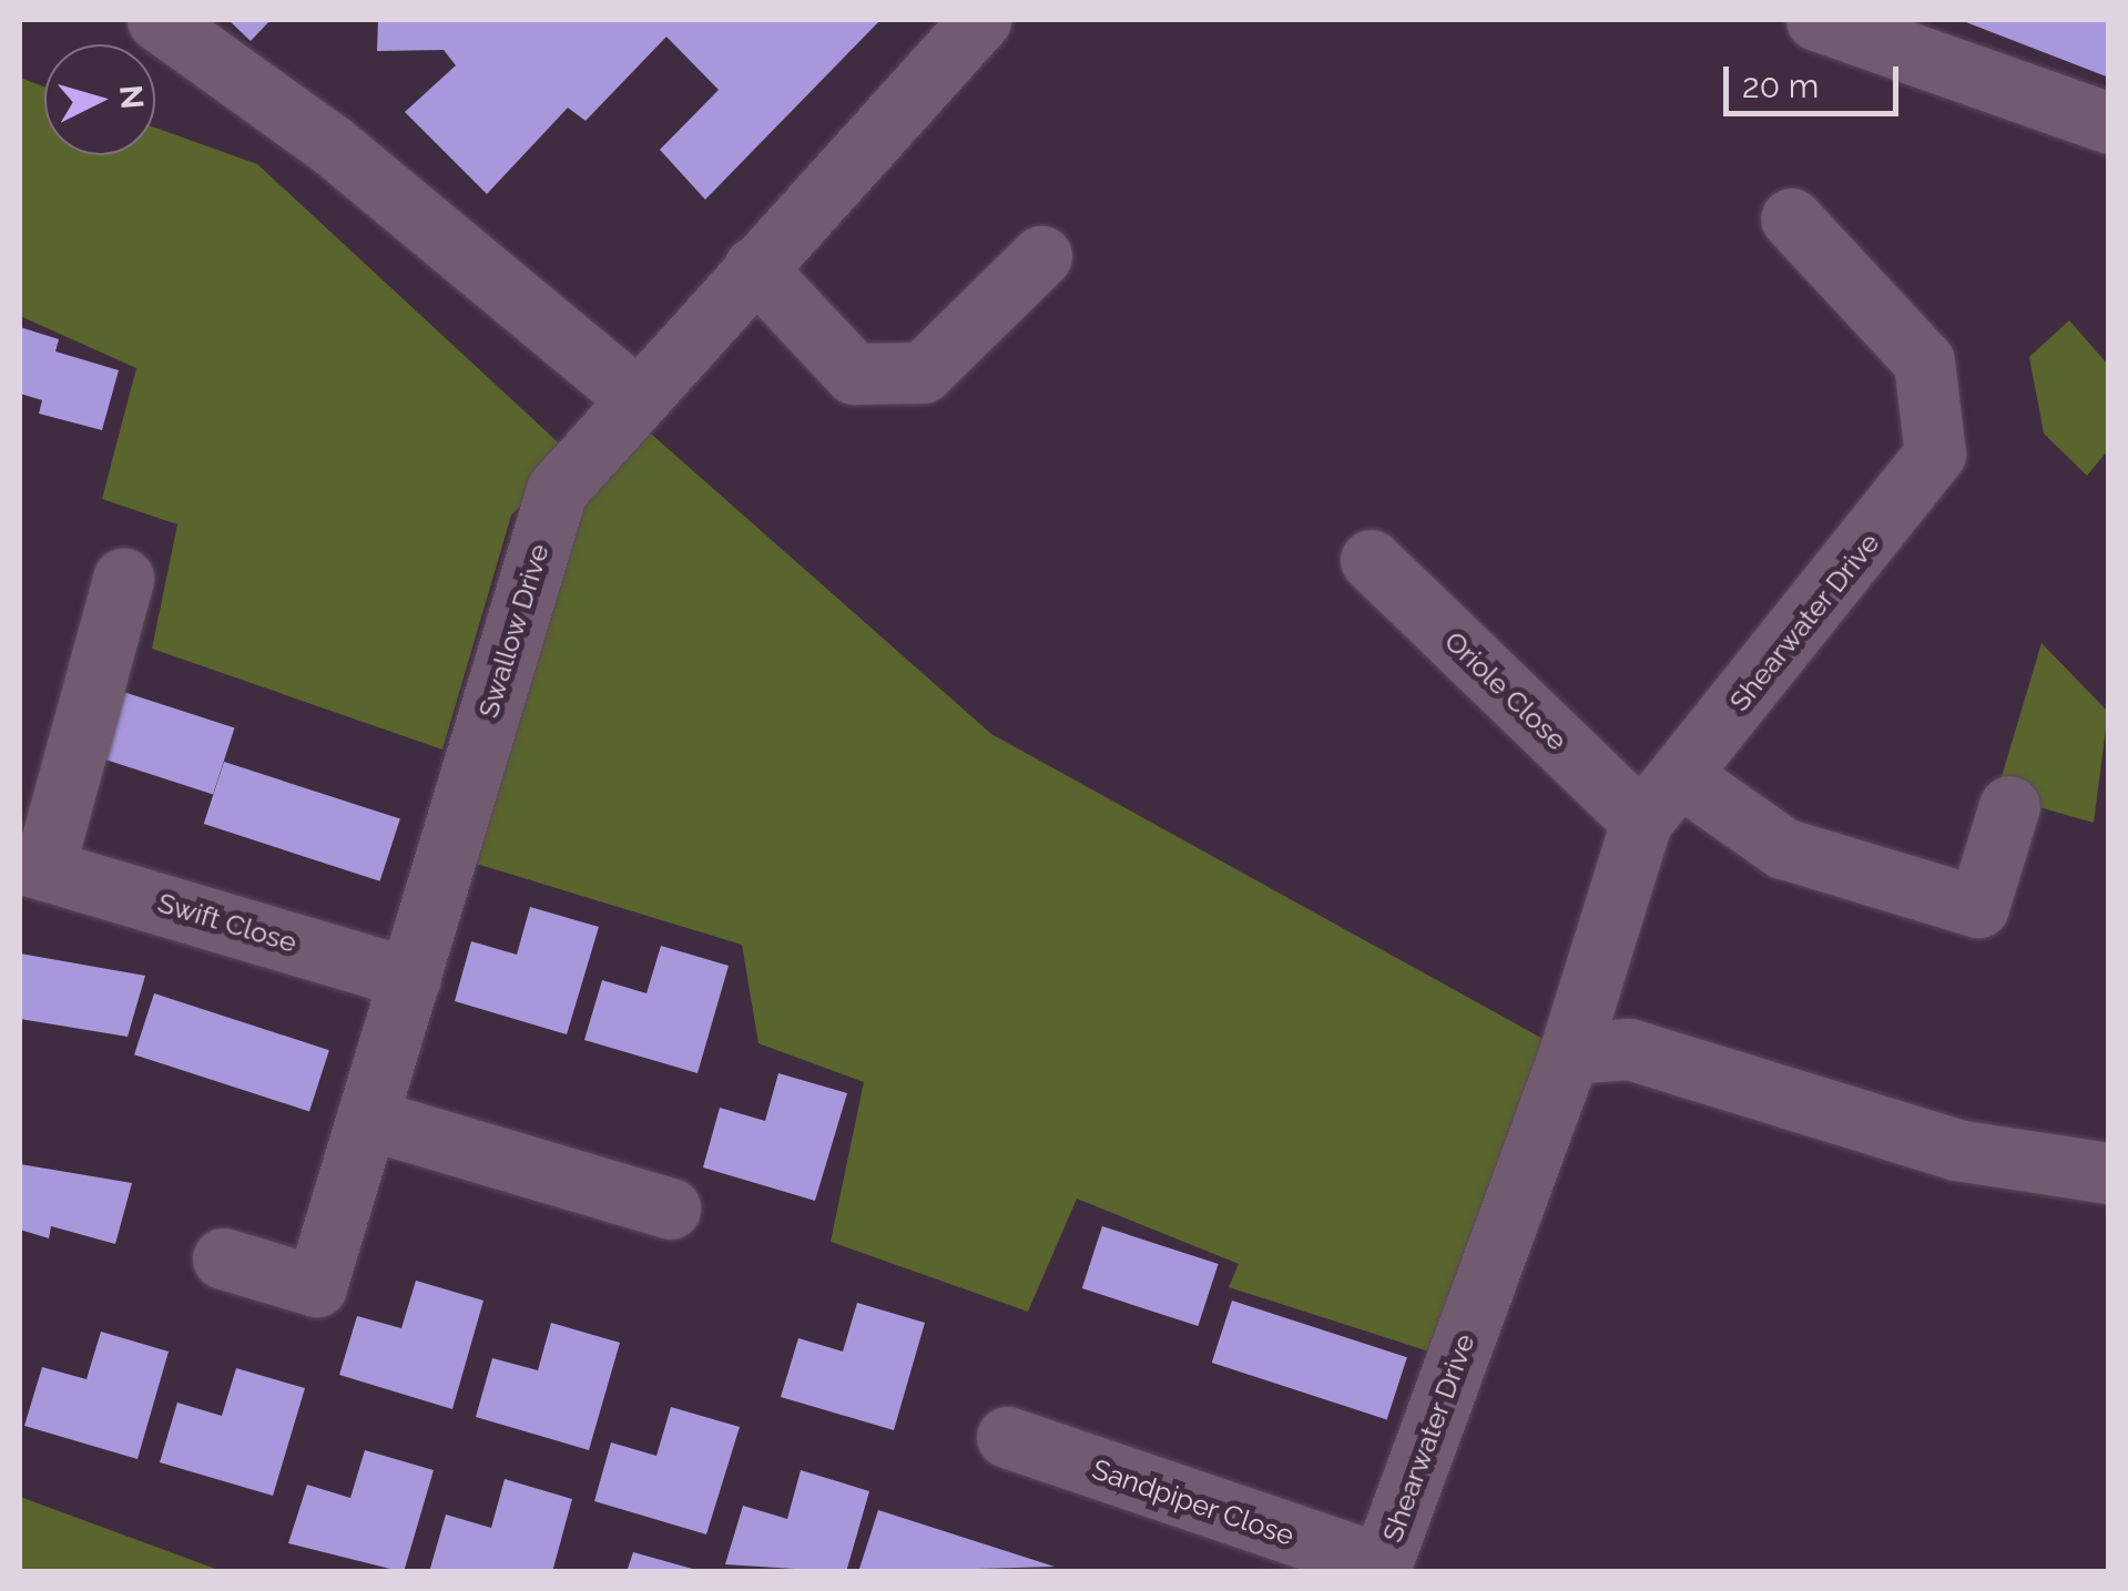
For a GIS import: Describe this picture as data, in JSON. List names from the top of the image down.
{
  "streets": {
    "street": [
      "Shearwater Drive",
      "Swallow Drive",
      "Oriole Close",
      "Swift Close",
      "Sandpiper Close"
    ]
  },
  "crossings": [
    ["Shearwater Drive", "Oriole Close"],
    ["Shearwater Drive", "Sandpiper Close"],
    ["Swallow Drive", "Swift Close"]
  ],
  "scale_bar": "20 m",
  "north": "right"
}
